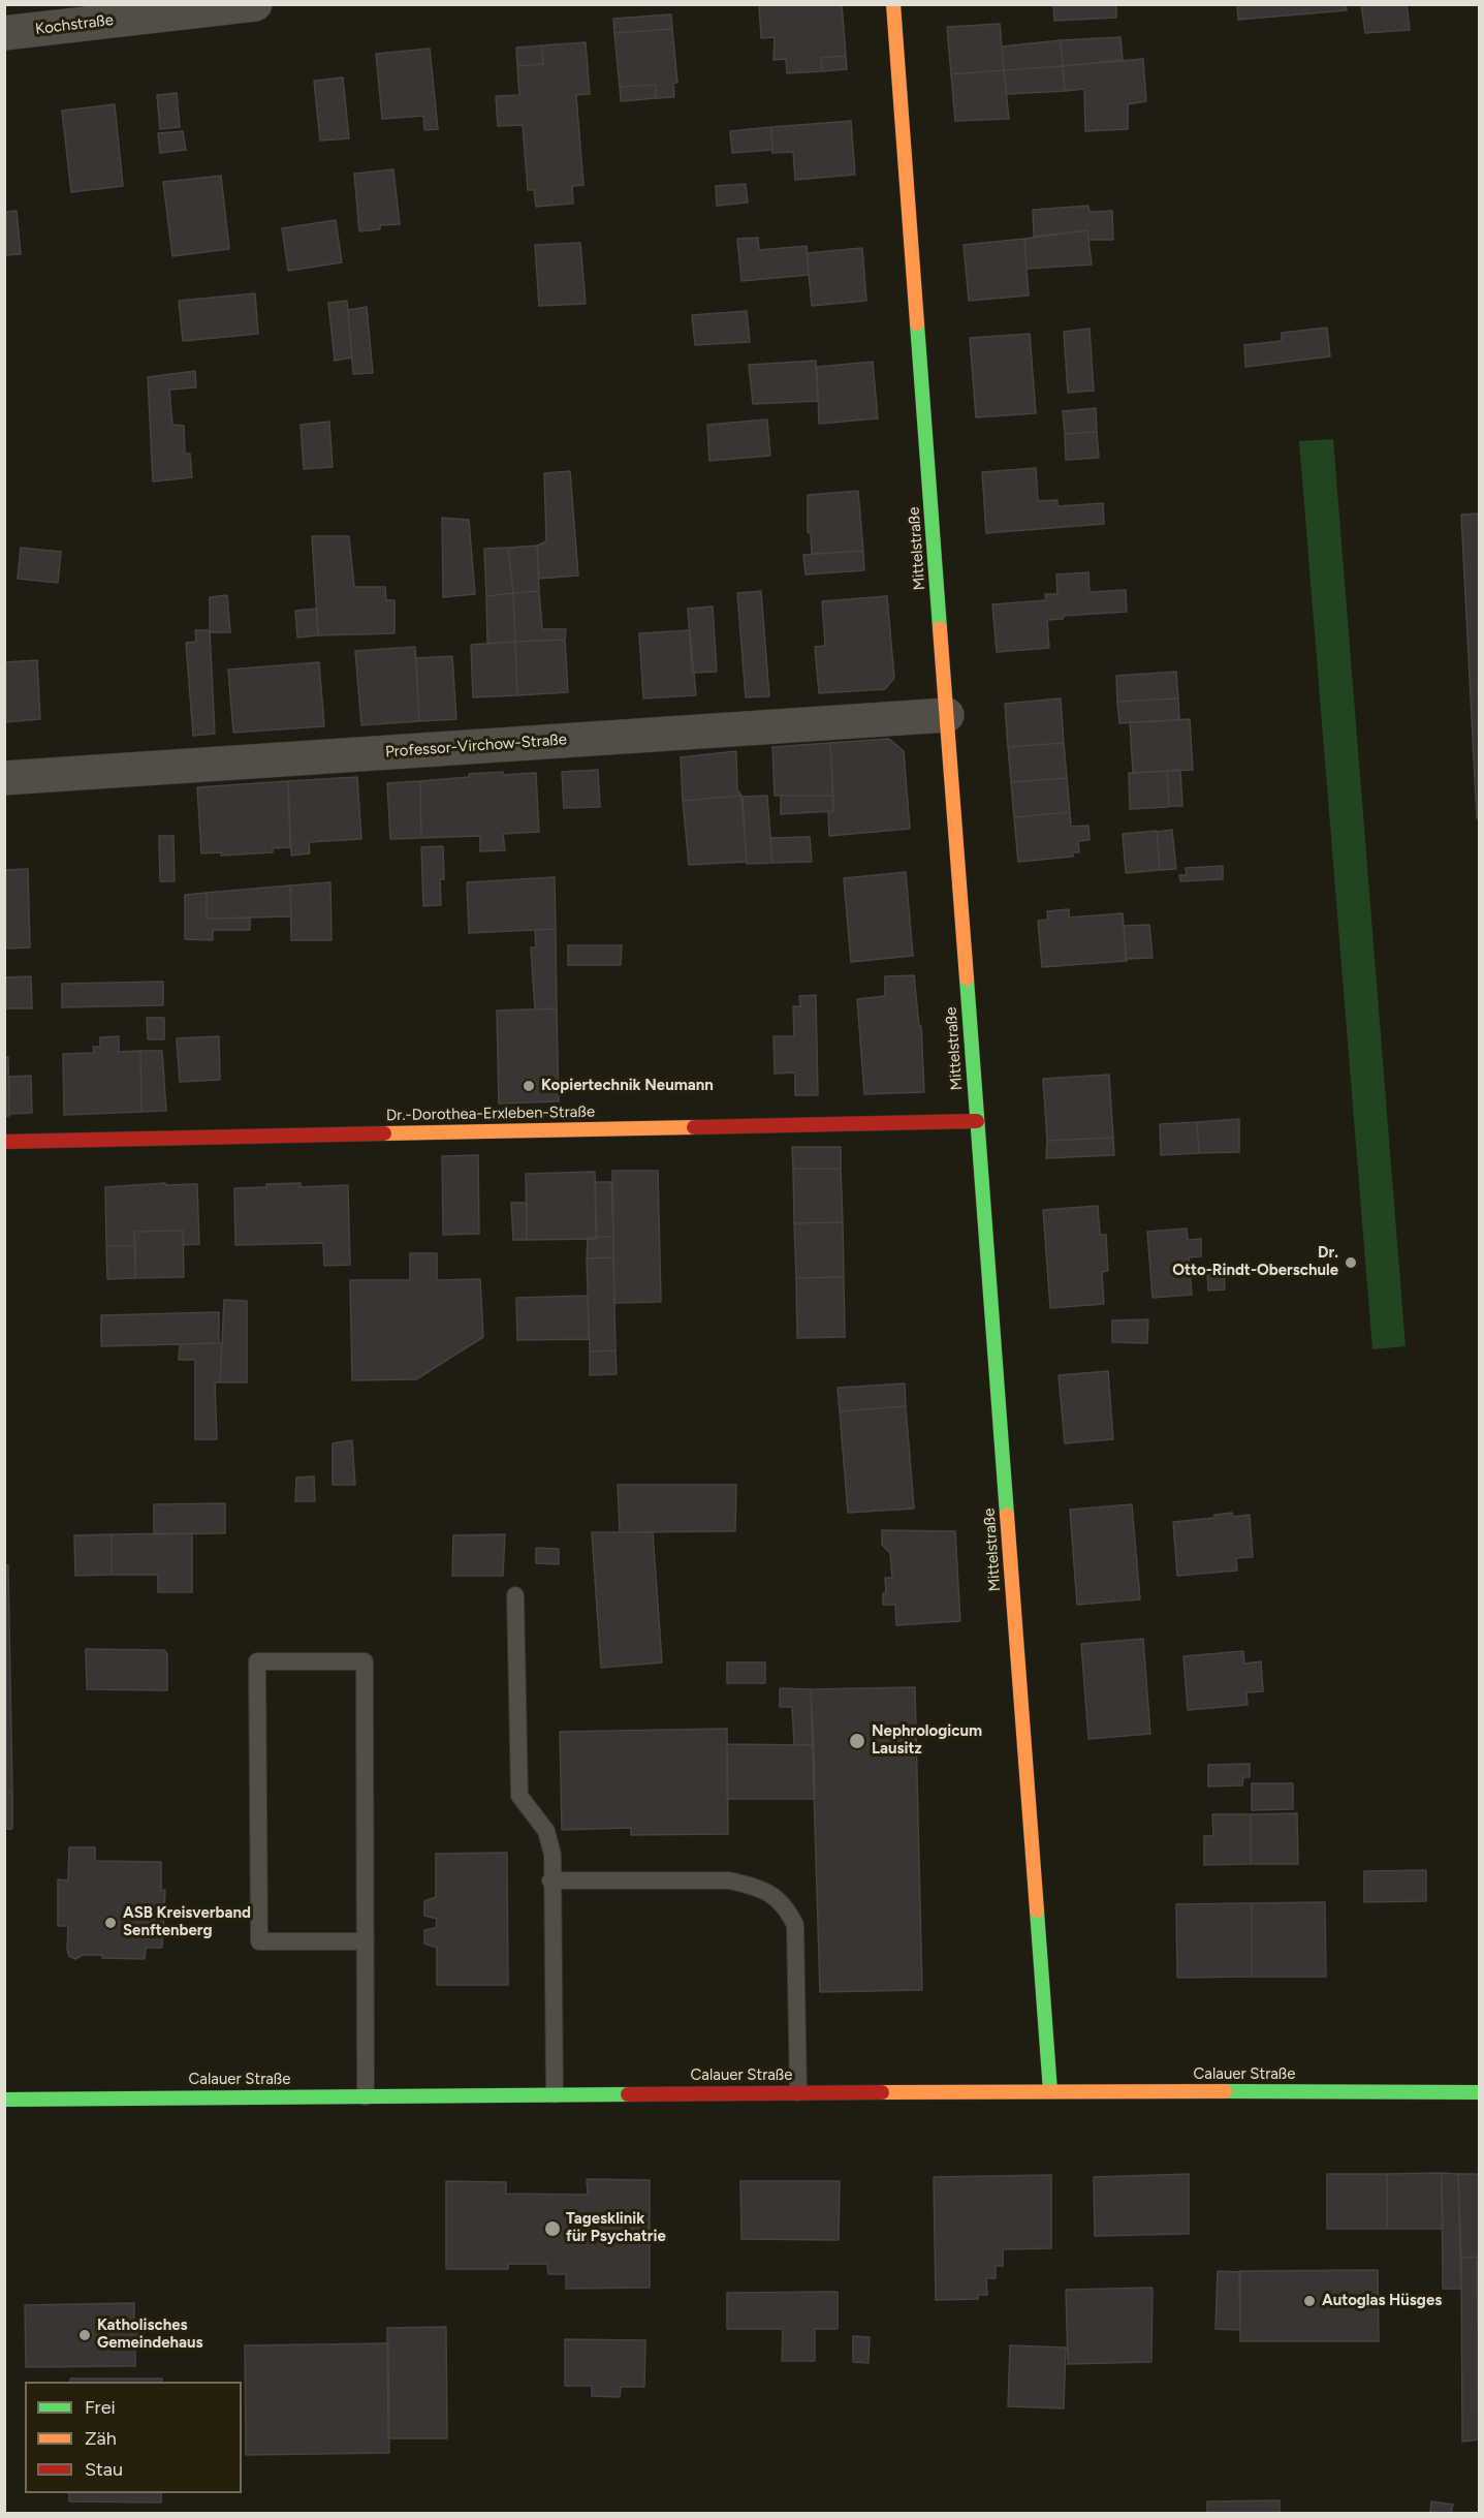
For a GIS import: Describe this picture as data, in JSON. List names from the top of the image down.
{
  "streets": {
    "street": [
      "Kochstraße",
      "Mittelstraße",
      "Professor-Virchow-Straße",
      "Dr.-Dorothea-Erxleben-Straße",
      "Calauer Straße"
    ]
  },
  "crossings": [
    ["Mittelstraße", "Professor-Virchow-Straße"],
    ["Mittelstraße", "Dr.-Dorothea-Erxleben-Straße"],
    ["Mittelstraße", "Calauer Straße"]
  ],
  "places": [
    "Kopiertechnik Neumann",
    "Dr. Otto-Rindt-Oberschule",
    "Nephrologicum Lausitz",
    "ASB Kreisverband Senftenberg",
    "Tagesklinik für Psychatrie",
    "Autoglas Hüsges",
    "Katholisches Gemeindehaus"
  ],
  "legend": ["Frei", "Zäh", "Stau"]
}
